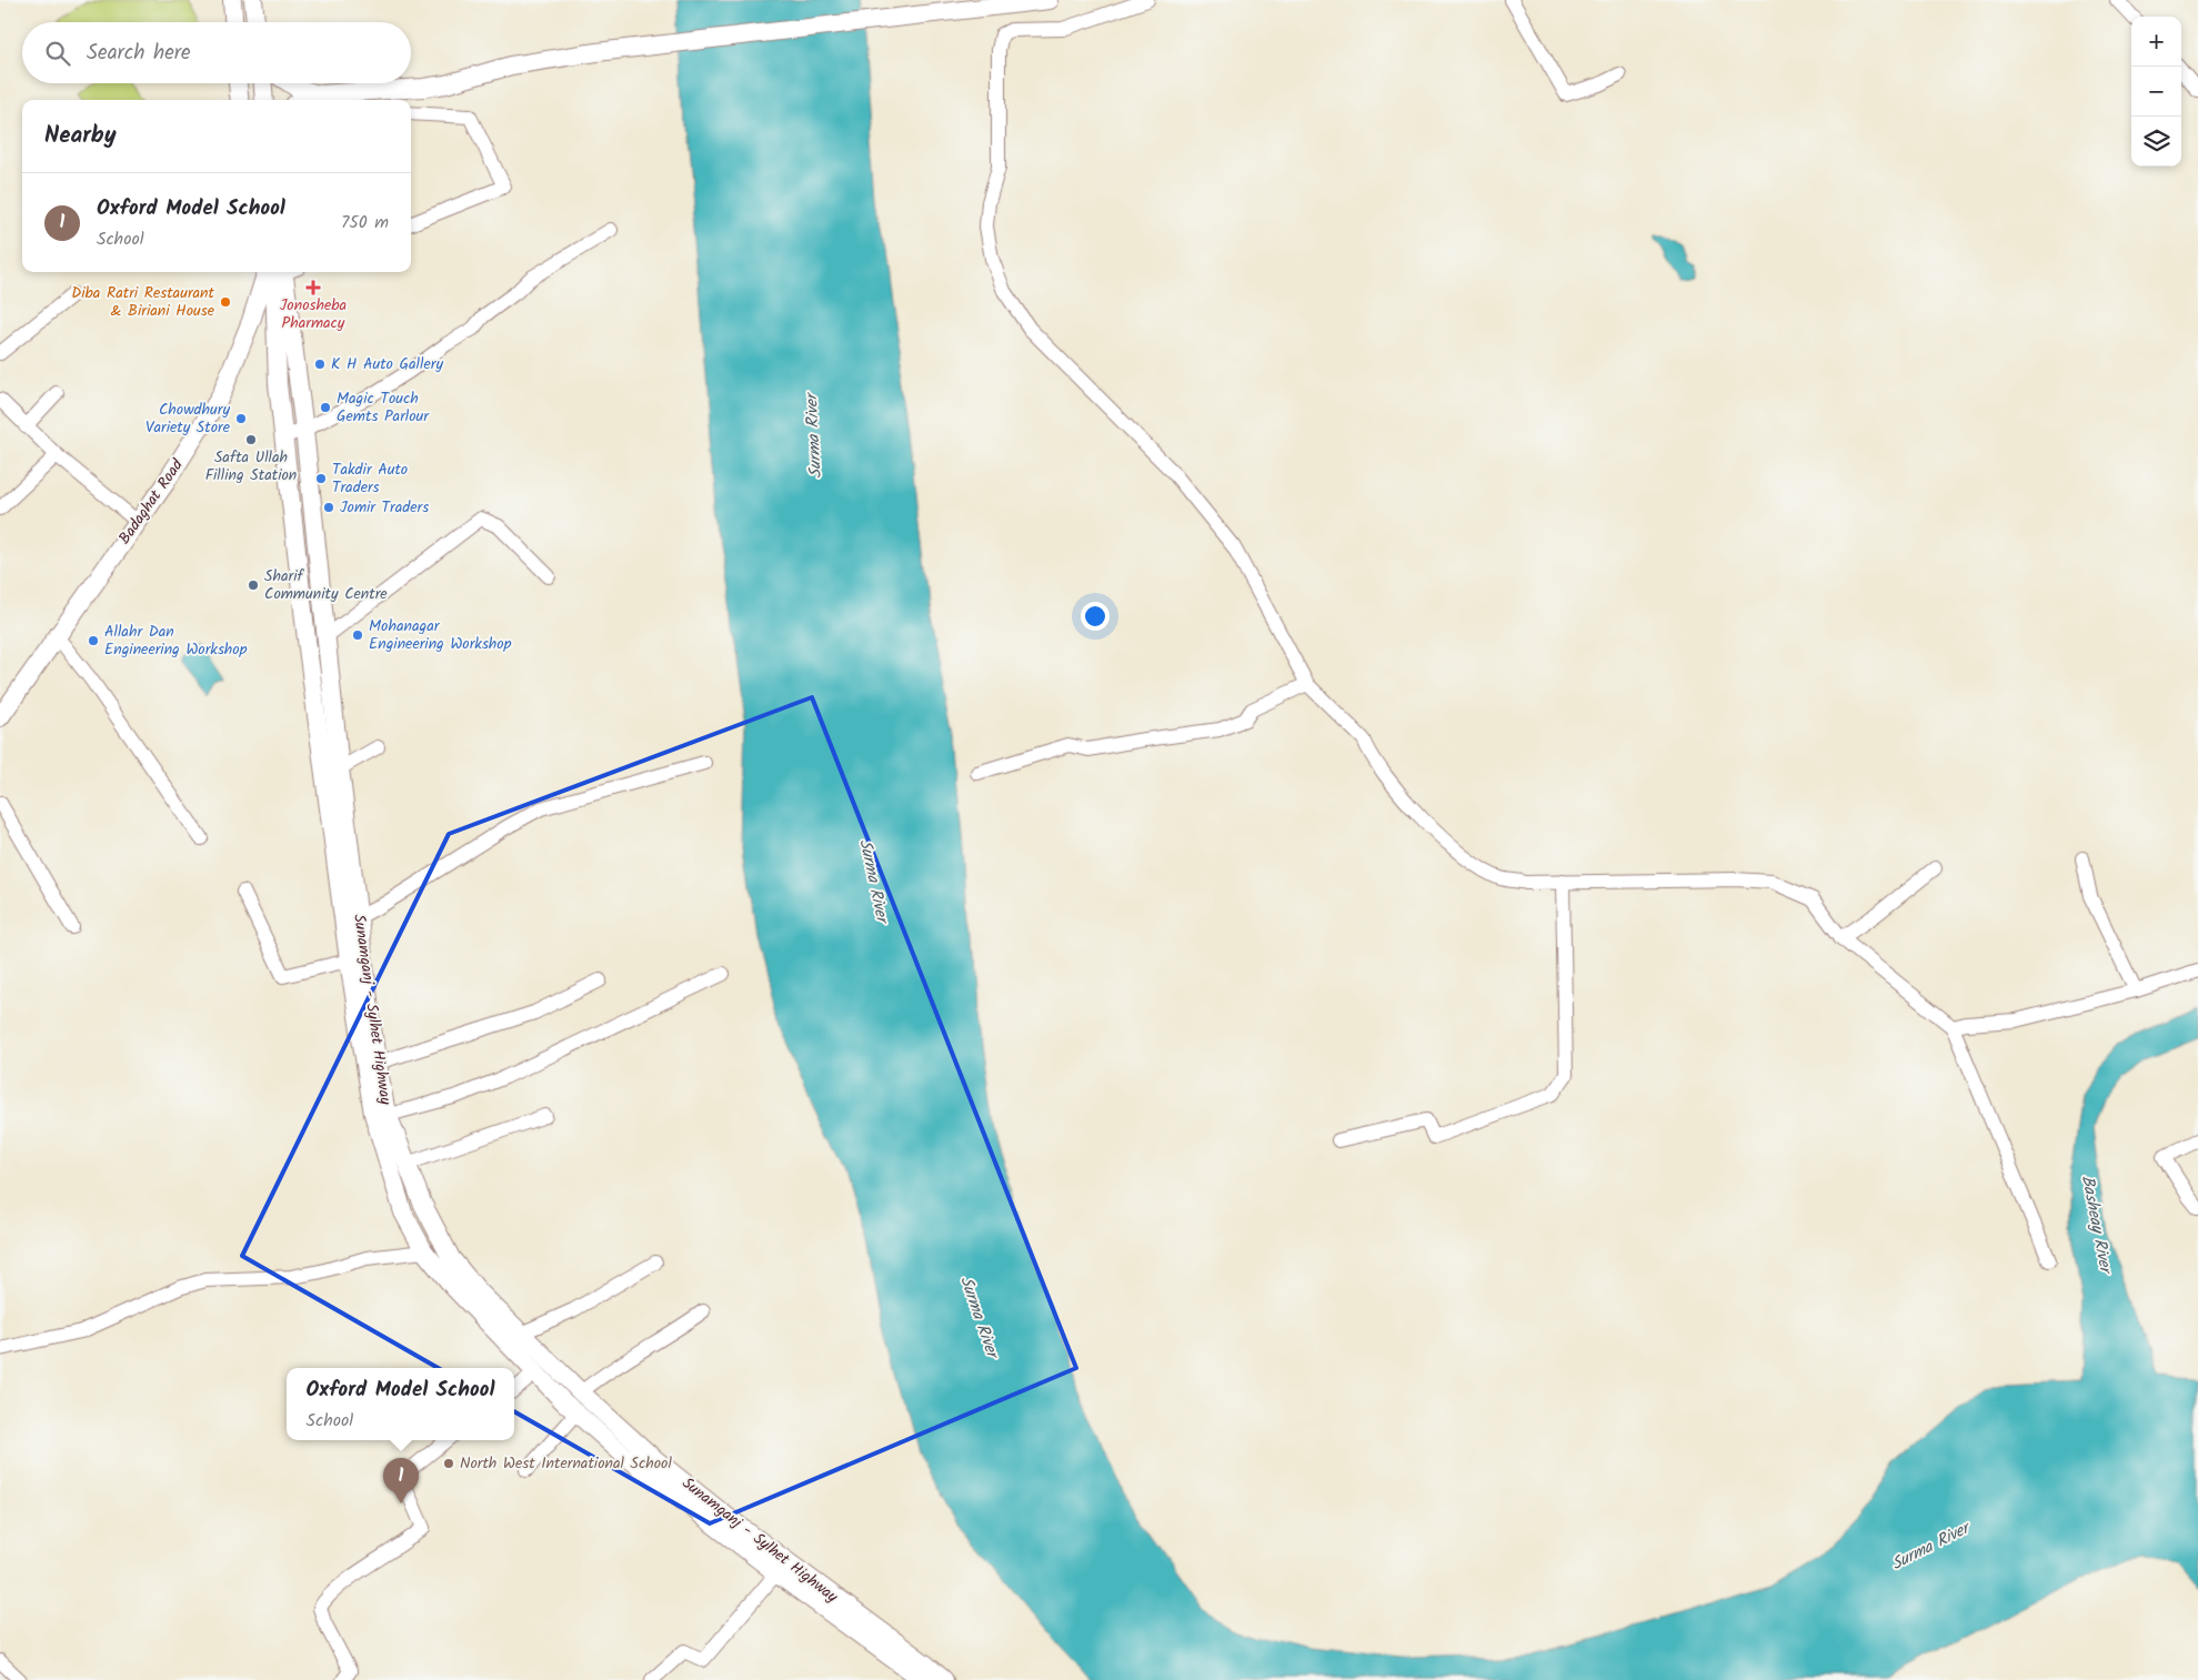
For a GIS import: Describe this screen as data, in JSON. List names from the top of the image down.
{
  "streets": {
    "main road": ["Badaghat Road", "Sunamganj - Sylhet Highway"]
  },
  "water": ["Surma River", "Basheay River"],
  "places": {
    "health": ["Jonosheba Pharmacy"],
    "other": [
      "Diba Ratri Restaurant & Biriani House",
      "K H Auto Gallery",
      "Magic Touch Gemts Parlour",
      "Chowdhury Variety Store",
      "Safta Ullah Filling Station",
      "Takdir Auto Traders",
      "Jomir Traders",
      "Sharif Community Centre",
      "Mohanagar Engineering Workshop",
      "Allahr Dan Engineering Workshop",
      "North West International School"
    ]
  },
  "page": {
    "map_buttons": ["+", "−"],
    "search": "Search here",
    "heading": "Nearby",
    "list": [
      {
        "mark": "1",
        "name": "Oxford Model School",
        "note": "School",
        "value": "750 m"
      }
    ],
    "popup": ["Oxford Model School", "School"],
    "pins": "1"
  }
}
